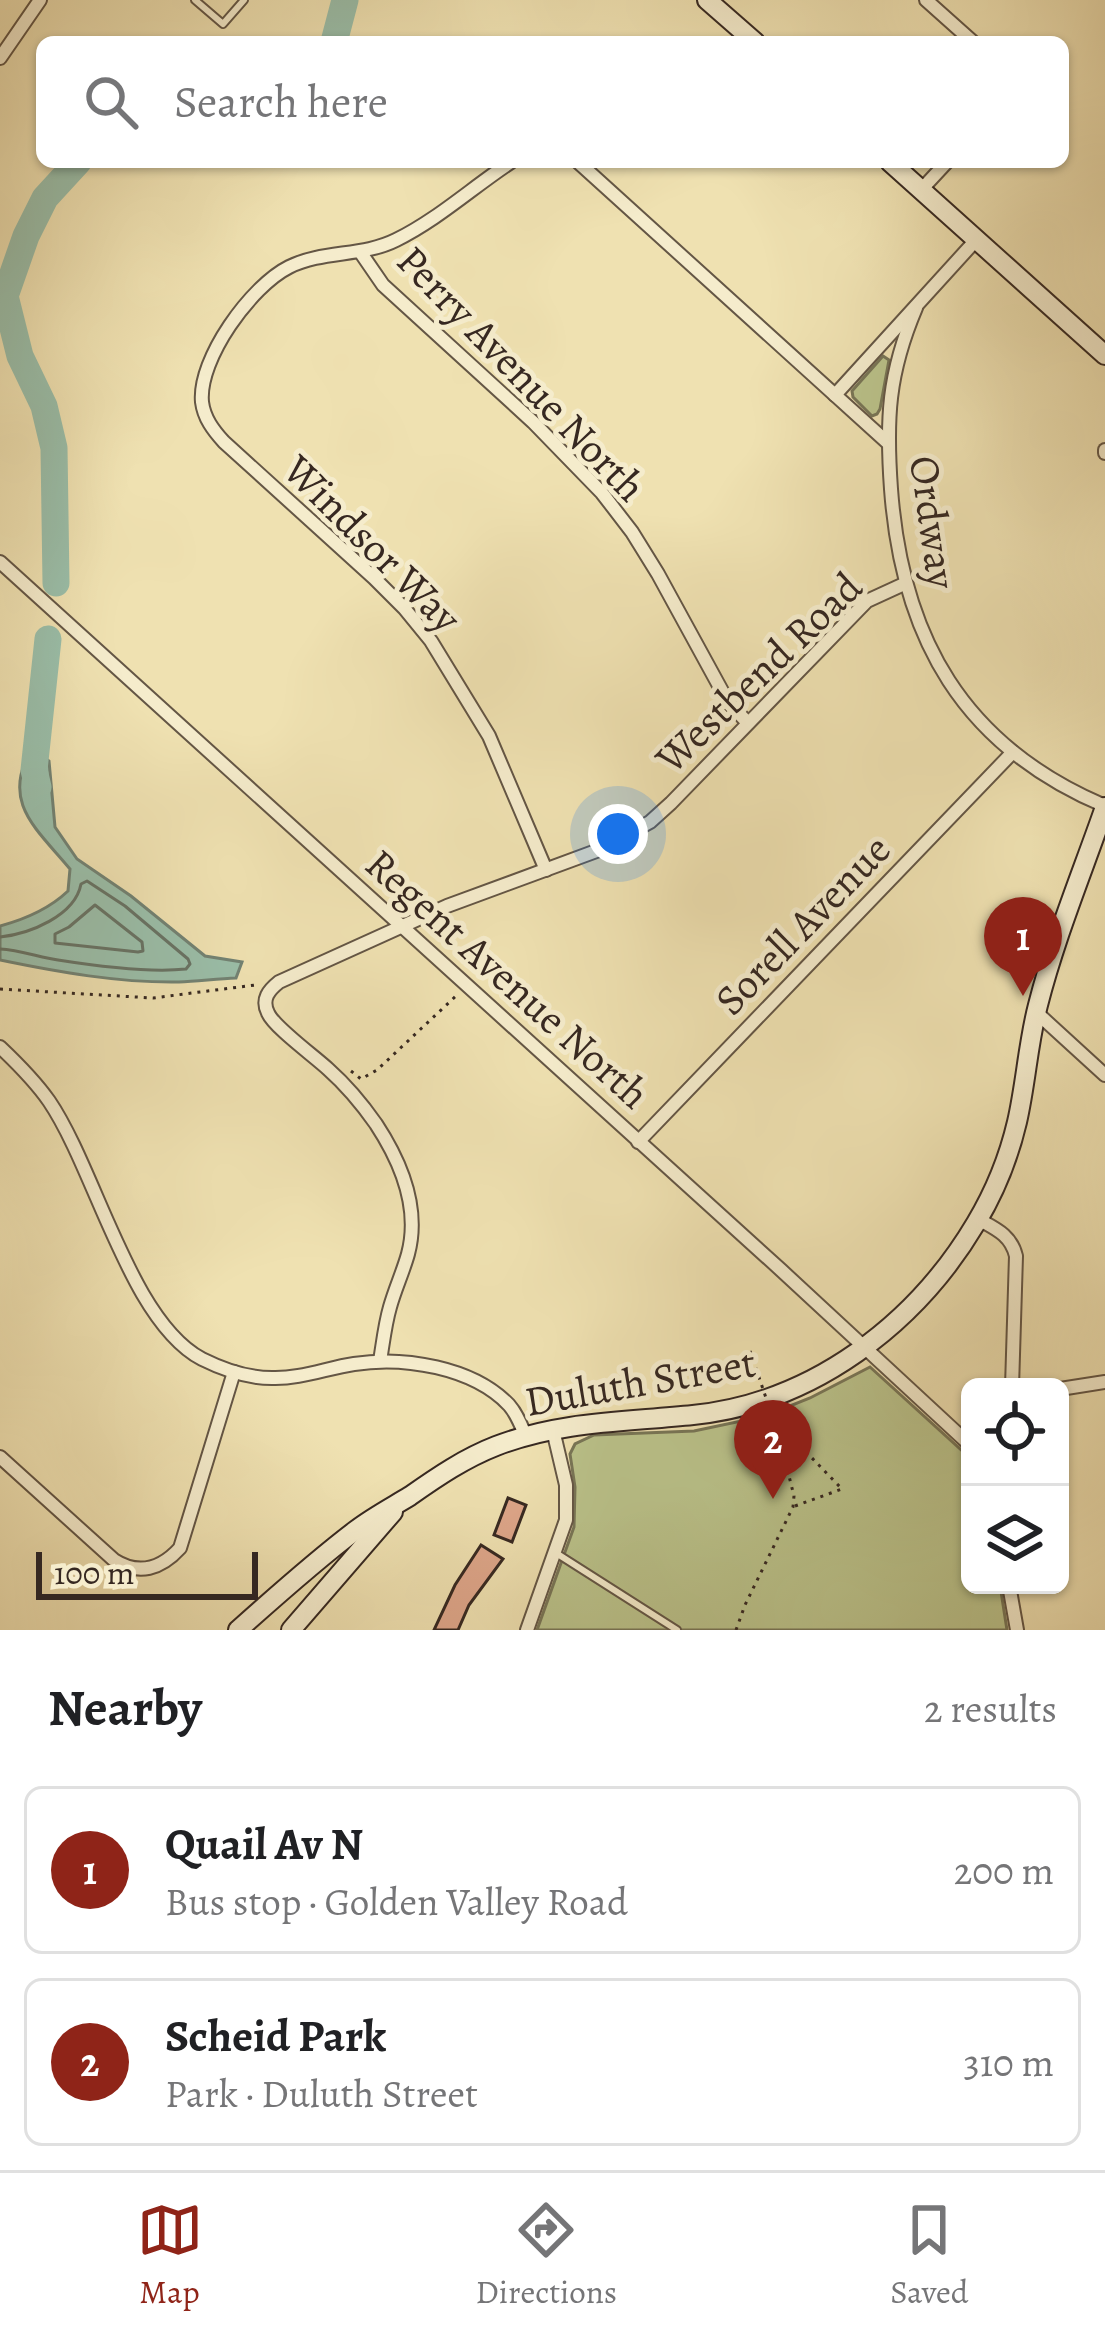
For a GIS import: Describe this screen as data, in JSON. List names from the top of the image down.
{
  "streets": {
    "street": [
      "Perry Avenue North",
      "Ordway",
      "Windsor Way",
      "Westbend Road",
      "Sorell Avenue",
      "Regent Avenue North",
      "Duluth Street"
    ]
  },
  "crossings": [
    ["Perry Avenue North", "Windsor Way"],
    ["Perry Avenue North", "Westbend Road"],
    ["Ordway", "Westbend Road"],
    ["Ordway", "Sorell Avenue"],
    ["Ordway", "Duluth Street"],
    ["Windsor Way", "Westbend Road"],
    ["Westbend Road", "Regent Avenue North"],
    ["Sorell Avenue", "Regent Avenue North"],
    ["Regent Avenue North", "Duluth Street"]
  ],
  "scale_bar": "100 m",
  "page": {
    "search": "Search here",
    "pins": ["1", "2"],
    "scale": "100 m",
    "heading": ["Nearby", "2 results"],
    "list": [
      {
        "mark": "1",
        "name": "Quail Av N",
        "note": "Bus stop · Golden Valley Road",
        "value": "200 m"
      },
      {
        "mark": "2",
        "name": "Scheid Park",
        "note": "Park · Duluth Street",
        "value": "310 m"
      }
    ],
    "nav": ["Map", "Directions", "Saved"]
  }
}
